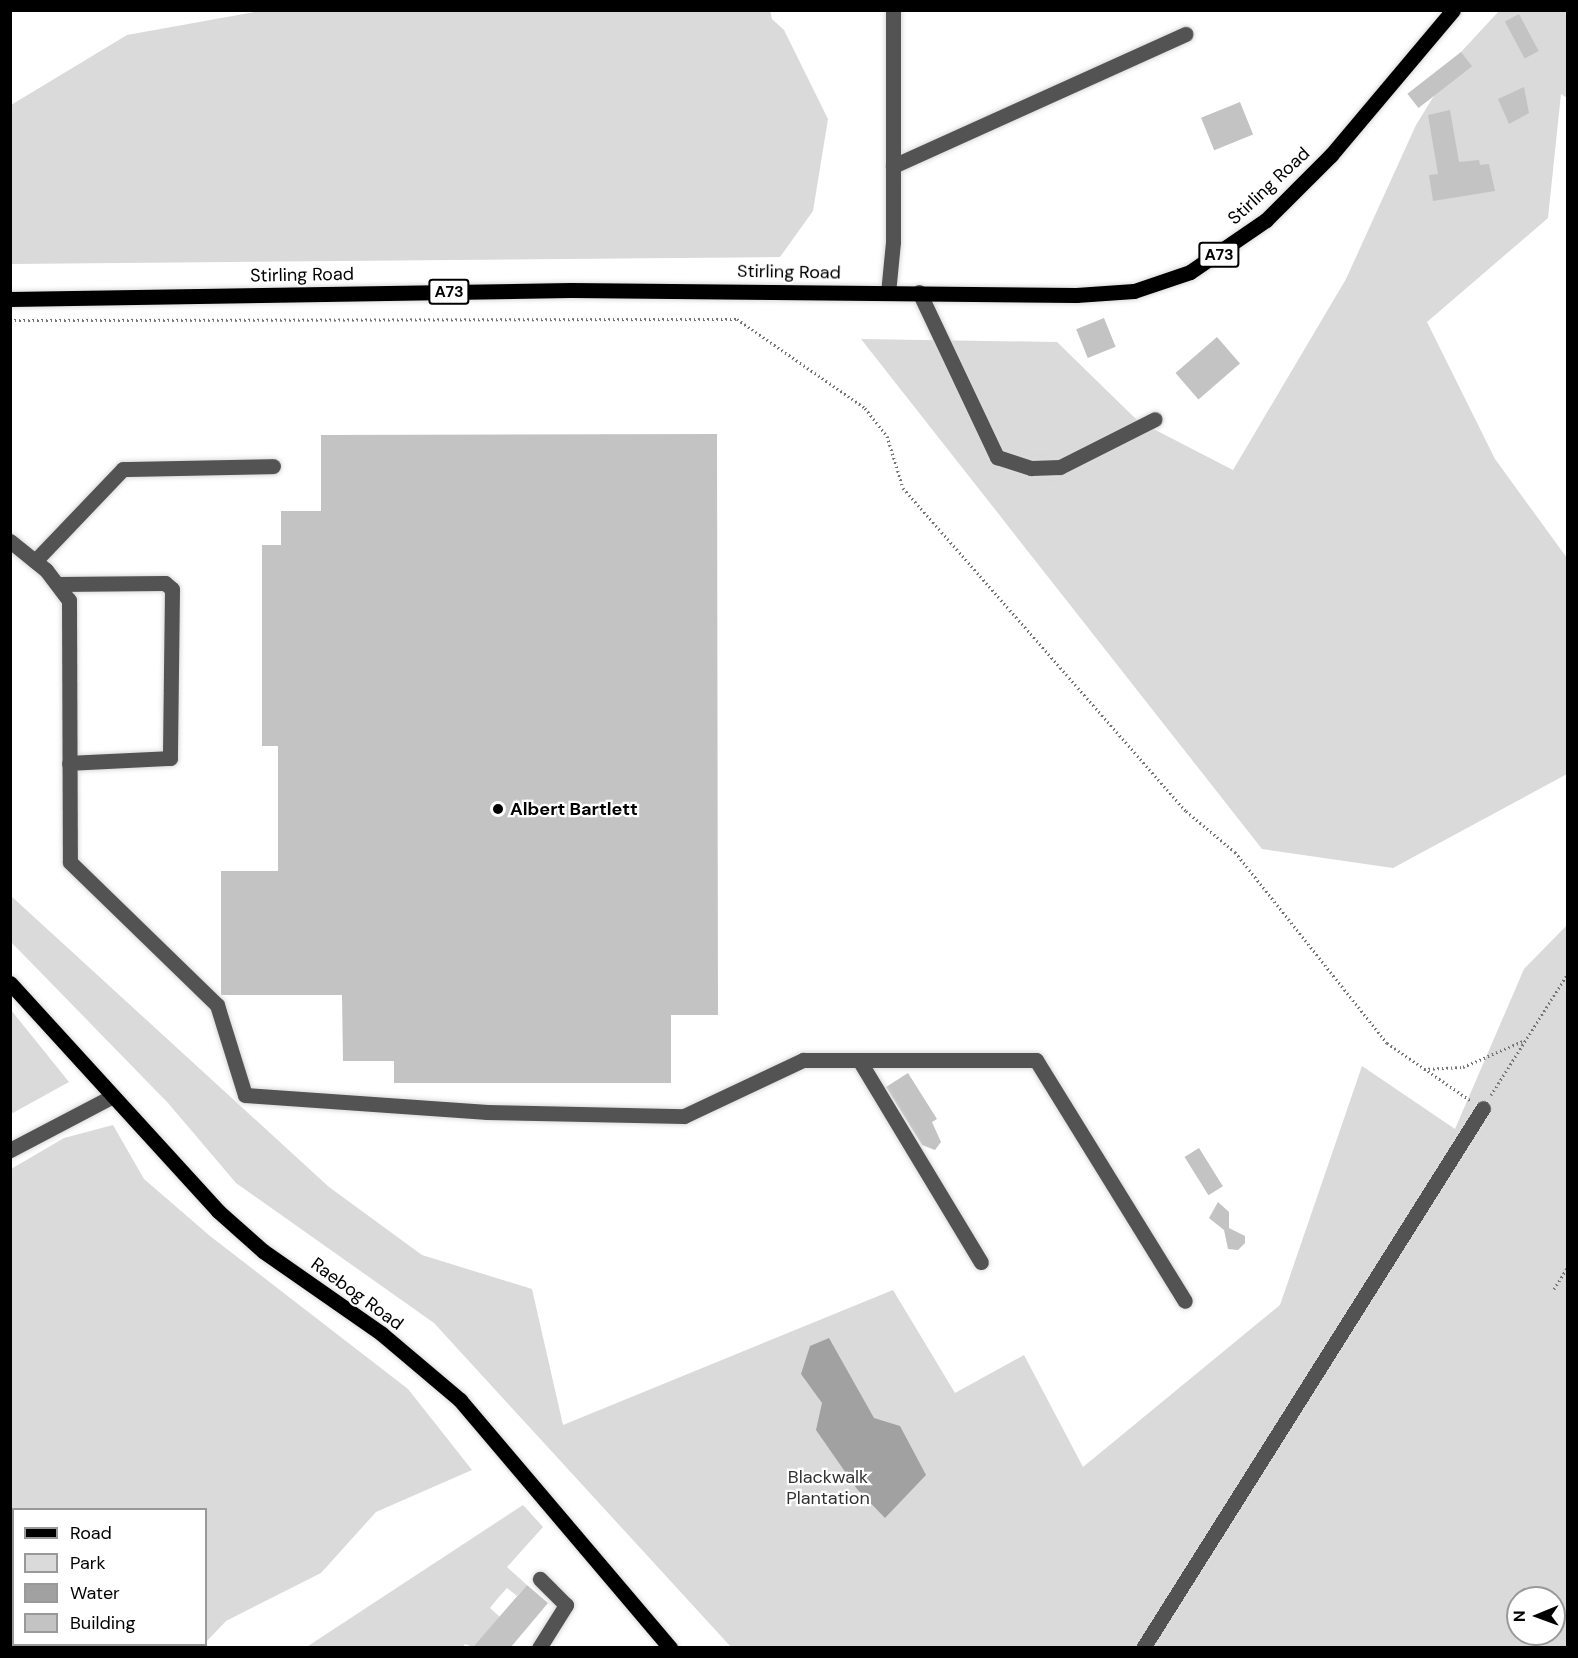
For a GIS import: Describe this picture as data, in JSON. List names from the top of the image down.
{
  "streets": {
    "main road": ["Stirling Road", "A73", "Raebog Road"]
  },
  "parks": ["Blackwalk Plantation"],
  "places": ["Albert Bartlett"],
  "legend": [
    "Road",
    "Park",
    "Water",
    "Building"
  ],
  "north": "left"
}
